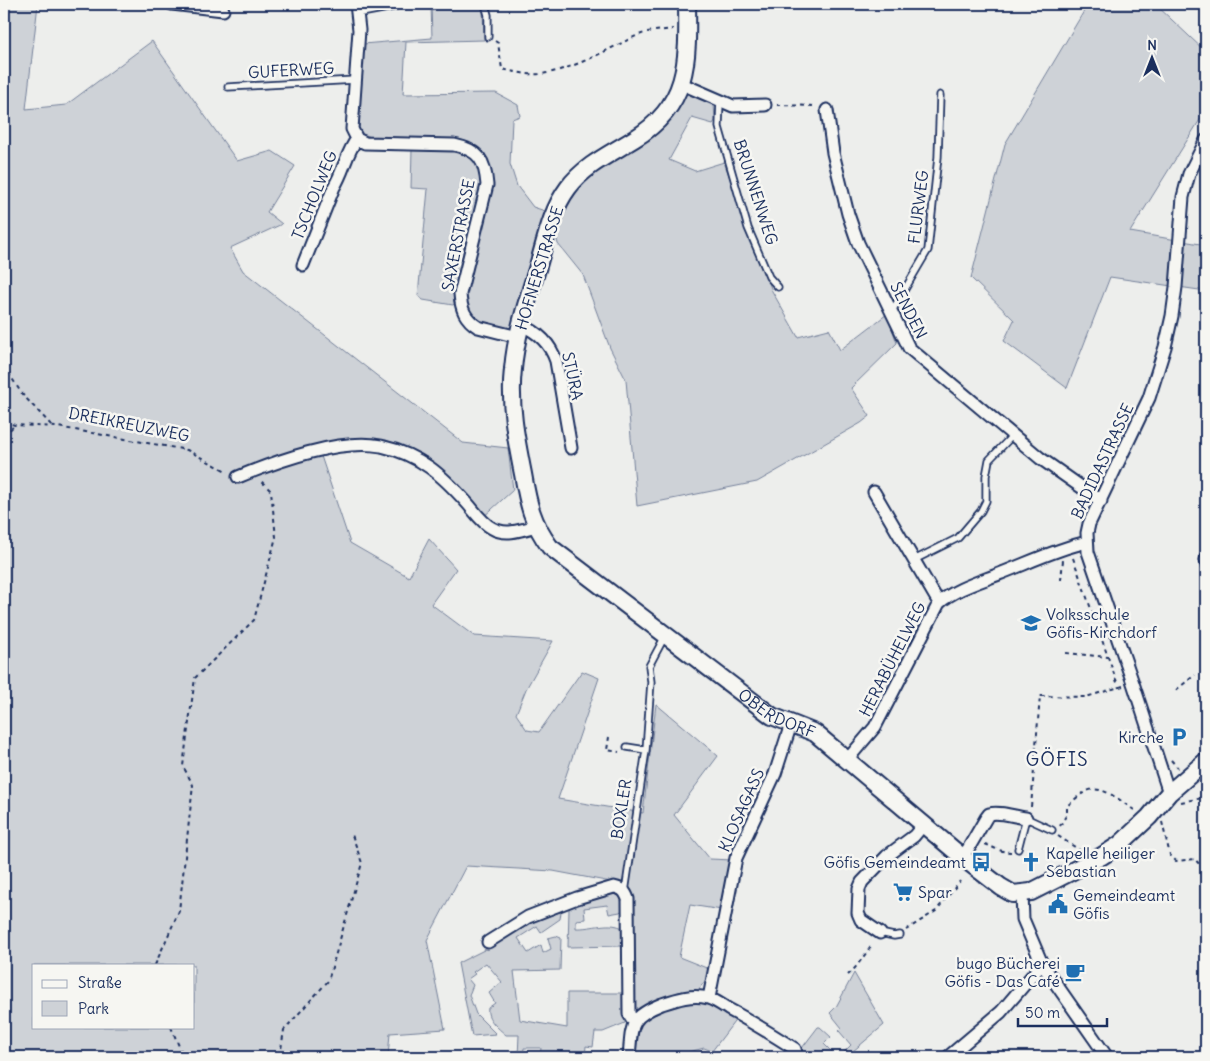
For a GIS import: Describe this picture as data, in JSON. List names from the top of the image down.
{
  "streets": {
    "main road": ["HOFNERSTRASSE", "OBERDORF"],
    "street": [
      "TSCHOLWEG",
      "SAXERSTRASSE",
      "SENDEN",
      "STÜRA",
      "BADIDASTRASSE",
      "HERABÜHELWEG",
      "BOXLER",
      "KLOSAGASS"
    ],
    "lane": ["GUFERWEG", "BRUNNENWEG", "FLURWEG"],
    "path": ["DREIKREUZWEG"]
  },
  "crossings": [
    ["TSCHOLWEG", "SAXERSTRASSE"],
    ["FLURWEG", "SENDEN"],
    ["SAXERSTRASSE", "HOFNERSTRASSE"],
    ["SAXERSTRASSE", "STÜRA"],
    ["HOFNERSTRASSE", "STÜRA"],
    ["HOFNERSTRASSE", "OBERDORF"],
    ["SENDEN", "BADIDASTRASSE"],
    ["BADIDASTRASSE", "HERABÜHELWEG"],
    ["HERABÜHELWEG", "OBERDORF"],
    ["OBERDORF", "BOXLER"],
    ["OBERDORF", "KLOSAGASS"]
  ],
  "districts": ["GÖFIS"],
  "places": {
    "school or university": ["Volksschule Göfis-Kirchdorf"],
    "parking": ["Kirche"],
    "bus stop": ["Göfis Gemeindeamt"],
    "church": ["Kapelle heiliger Sebastian"],
    "supermarket": ["Spar"],
    "public building": ["Gemeindeamt Göfis"],
    "cafe": ["bugo Bücherei Göfis - Das Café"]
  },
  "legend": ["Straße", "Park"],
  "scale_bar": "50 m",
  "north": "top"
}
